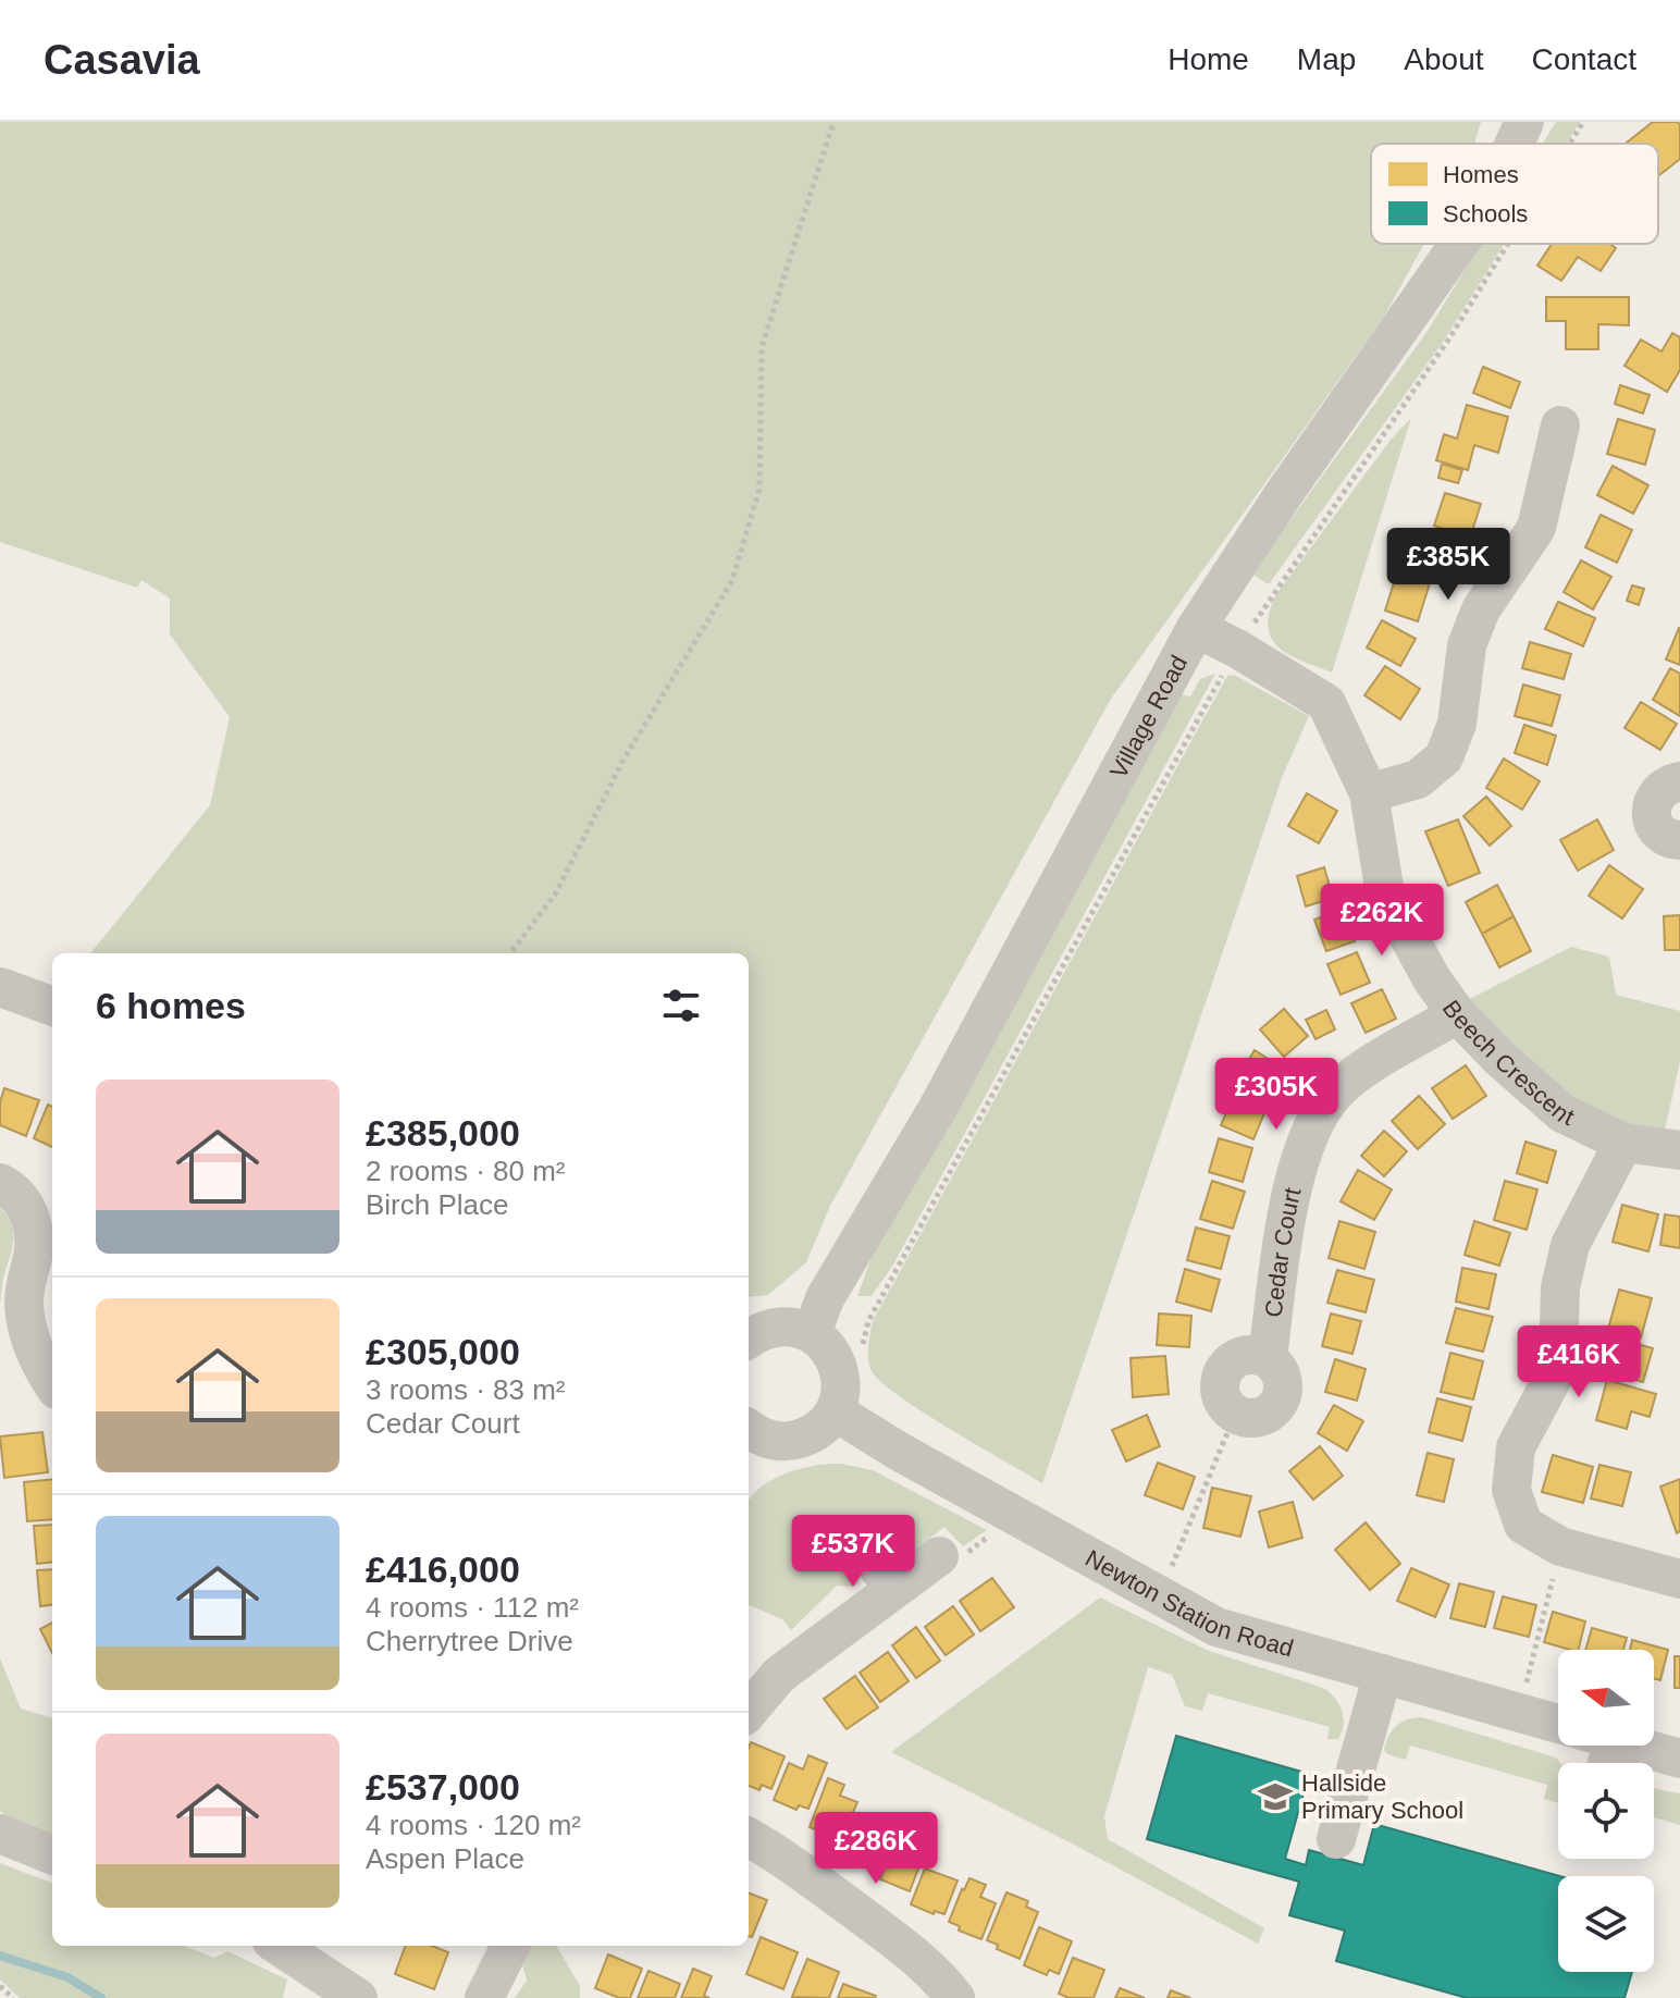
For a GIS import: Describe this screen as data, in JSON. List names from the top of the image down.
{
  "streets": {
    "street": [
      "Village Road",
      "Beech Crescent",
      "Cedar Court",
      "Newton Station Road"
    ]
  },
  "crossings": [
    ["Village Road", "Beech Crescent"],
    ["Beech Crescent", "Cedar Court"]
  ],
  "places": {
    "school or university": ["Hallside Primary School"]
  },
  "legend": ["Homes", "Schools"],
  "north": "left",
  "page": {
    "header": "Casavia",
    "nav": [
      "Home",
      "Map",
      "About",
      "Contact"
    ],
    "price": [
      "£385K",
      "£262K",
      "£305K",
      "£416K",
      "£537K",
      "£286K"
    ],
    "heading": "6 homes",
    "list": [
      {
        "name": "£385,000",
        "note": "2 rooms · 80 m² · Birch Place"
      },
      {
        "name": "£305,000",
        "note": "3 rooms · 83 m² · Cedar Court"
      },
      {
        "name": "£416,000",
        "note": "4 rooms · 112 m² · Cherrytree Drive"
      },
      {
        "name": "£537,000",
        "note": "4 rooms · 120 m² · Aspen Place"
      }
    ]
  }
}
